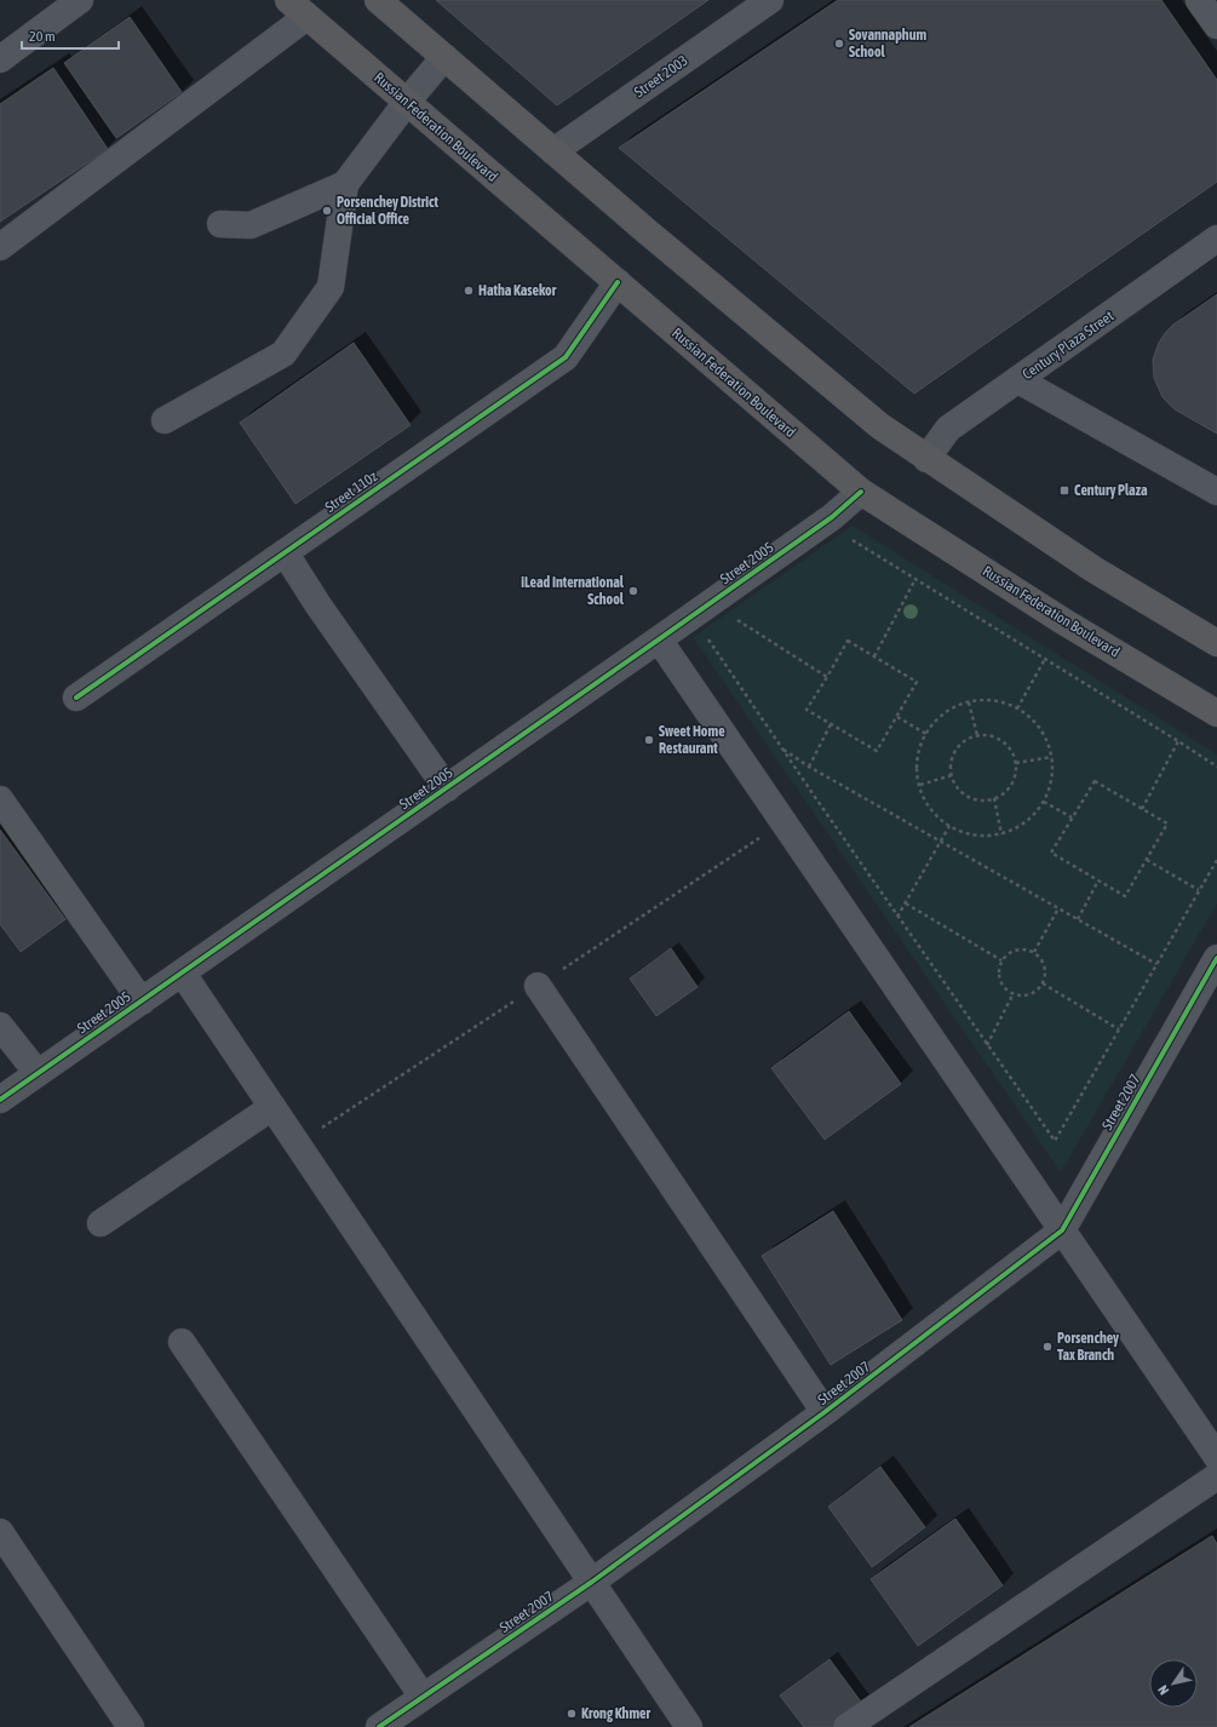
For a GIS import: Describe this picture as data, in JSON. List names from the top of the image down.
{
  "streets": {
    "highway": ["Russian Federation Boulevard"],
    "street": [
      "Street 2003",
      "Century Plaza Street",
      "Street 110z",
      "Street 2005",
      "Street 2007"
    ]
  },
  "crossings": [
    ["Russian Federation Boulevard", "Street 110z"],
    ["Russian Federation Boulevard", "Street 2005"]
  ],
  "places": {
    "other": [
      "Sovannaphum School",
      "Porsenchey District Official Office",
      "Hatha Kasekor",
      "iLead International School",
      "Sweet Home Restaurant",
      "Porsenchey Tax Branch",
      "Krong Khmer"
    ],
    "transit": ["Century Plaza"]
  },
  "scale_bar": "20 m",
  "north": "bottom left"
}
